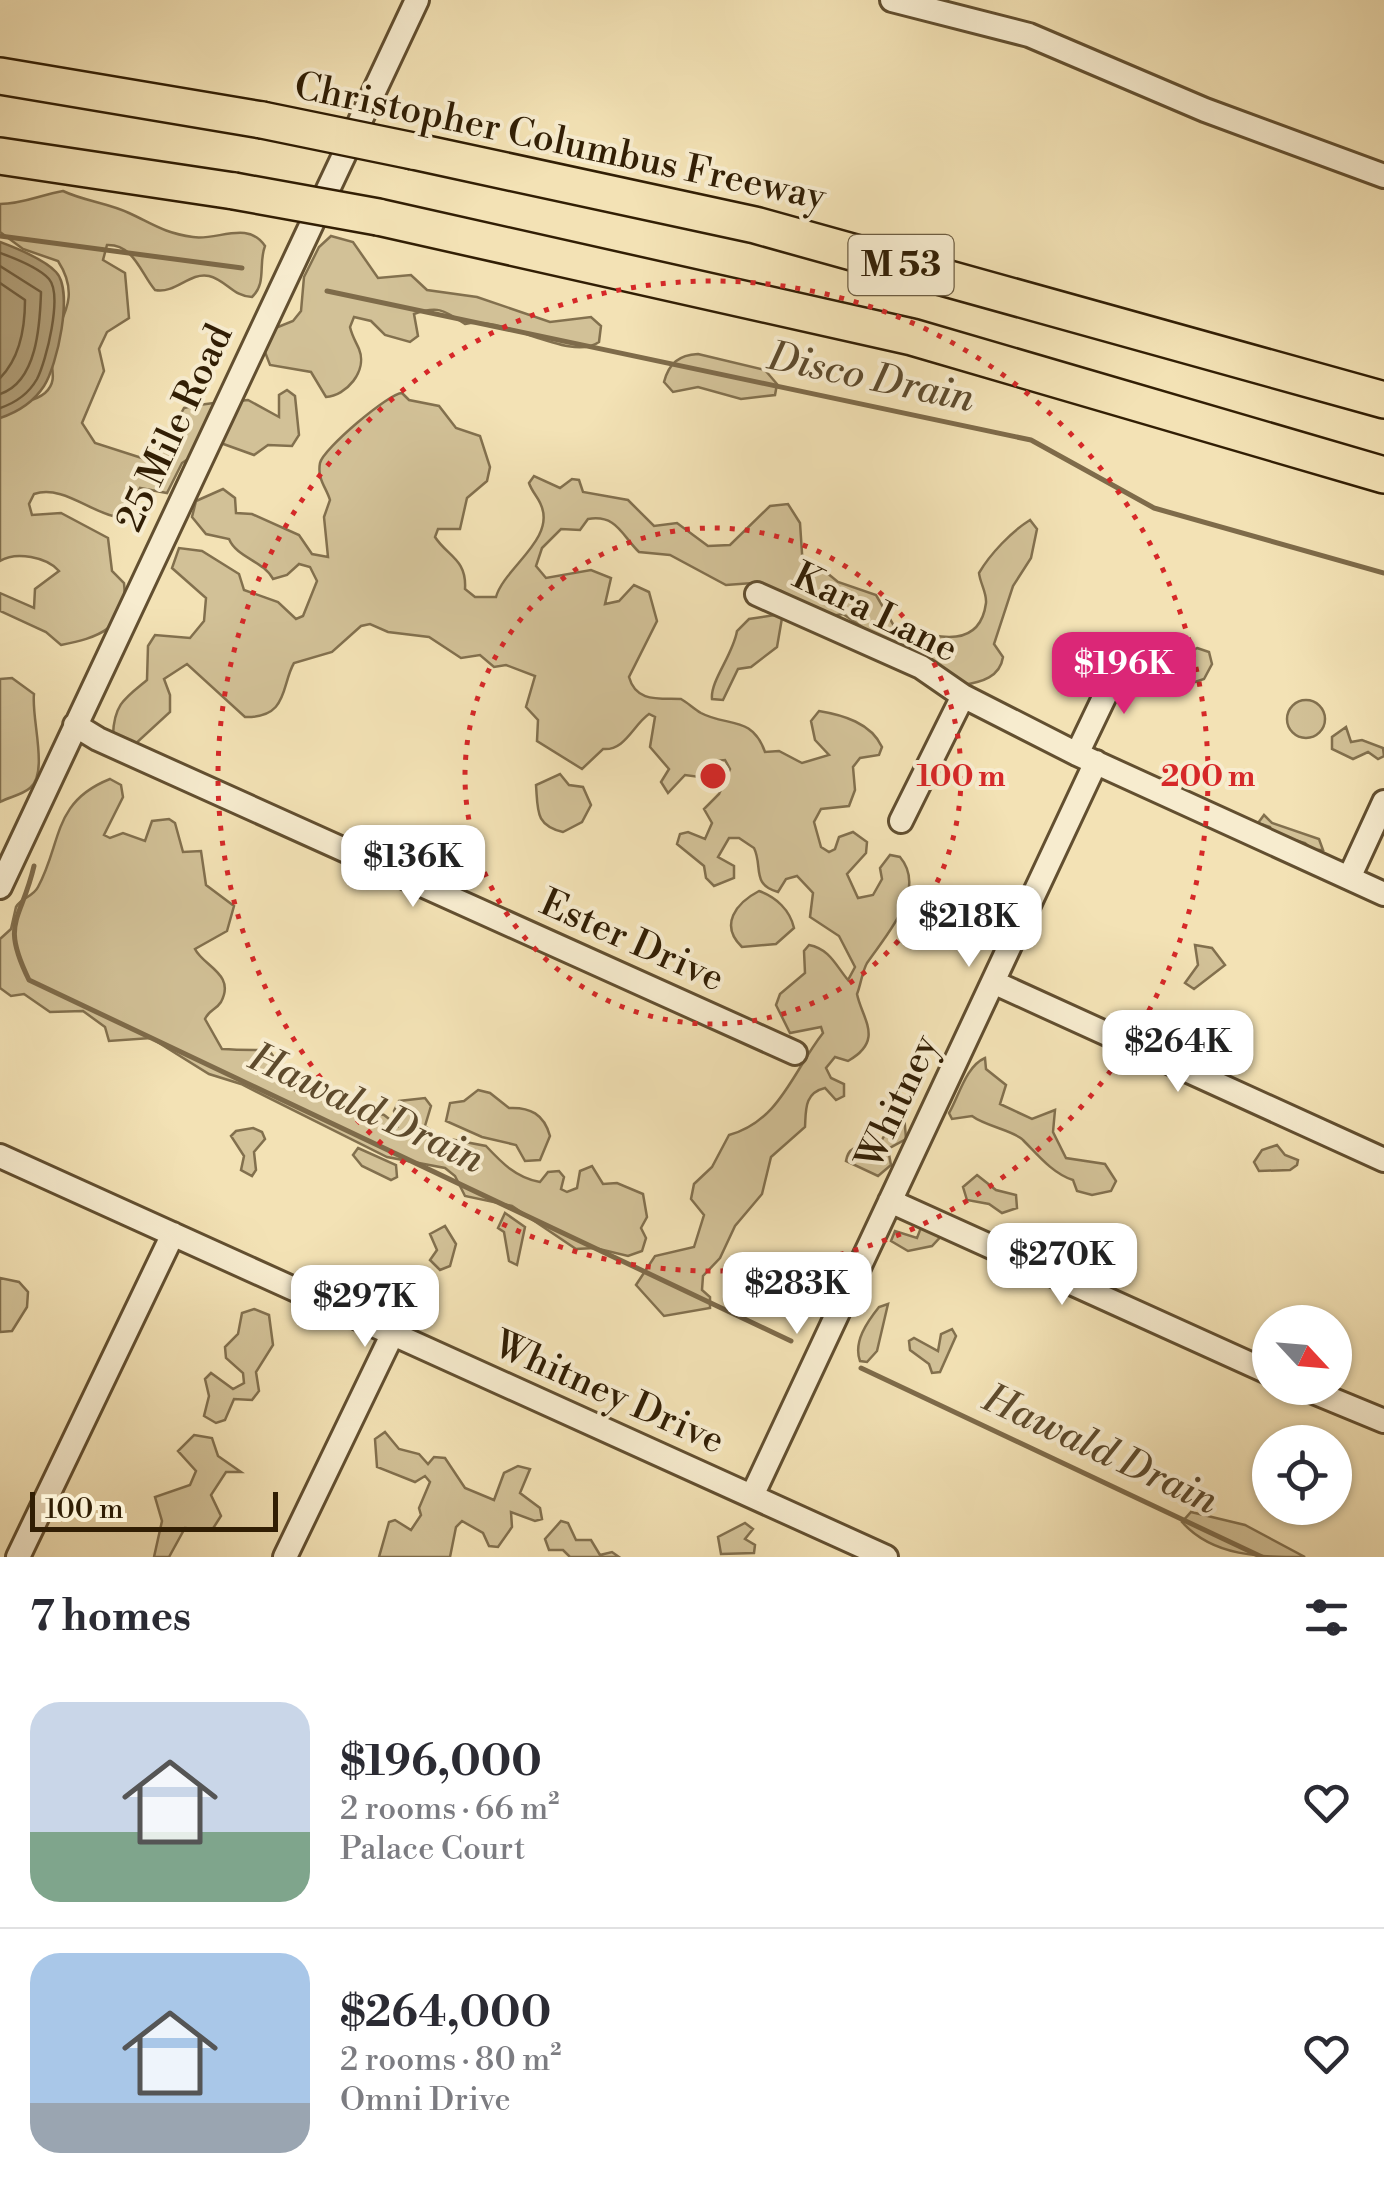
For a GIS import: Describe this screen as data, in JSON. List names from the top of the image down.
{
  "streets": {
    "highway": ["Christopher Columbus Freeway", "M 53"],
    "street": [
      "25 Mile Road",
      "Kara Lane",
      "Ester Drive",
      "Whitney",
      "Whitney Drive"
    ]
  },
  "crossings": [
    ["25 Mile Road", "Ester Drive"],
    ["Kara Lane", "Whitney"],
    ["Whitney", "Whitney Drive"]
  ],
  "water": ["Disco Drain", "Hawald Drain"],
  "scale_bar": "100 m",
  "north": "bottom right",
  "page": {
    "price": [
      "$196K",
      "$136K",
      "$218K",
      "$264K",
      "$270K",
      "$283K",
      "$297K"
    ],
    "scale": "100 m",
    "heading": "7 homes",
    "list": [
      {
        "name": "$196,000",
        "note": "2 rooms · 66 m² · Palace Court"
      },
      {
        "name": "$264,000",
        "note": "2 rooms · 80 m² · Omni Drive"
      }
    ]
  },
  "rings": ["100 m", "200 m"]
}
